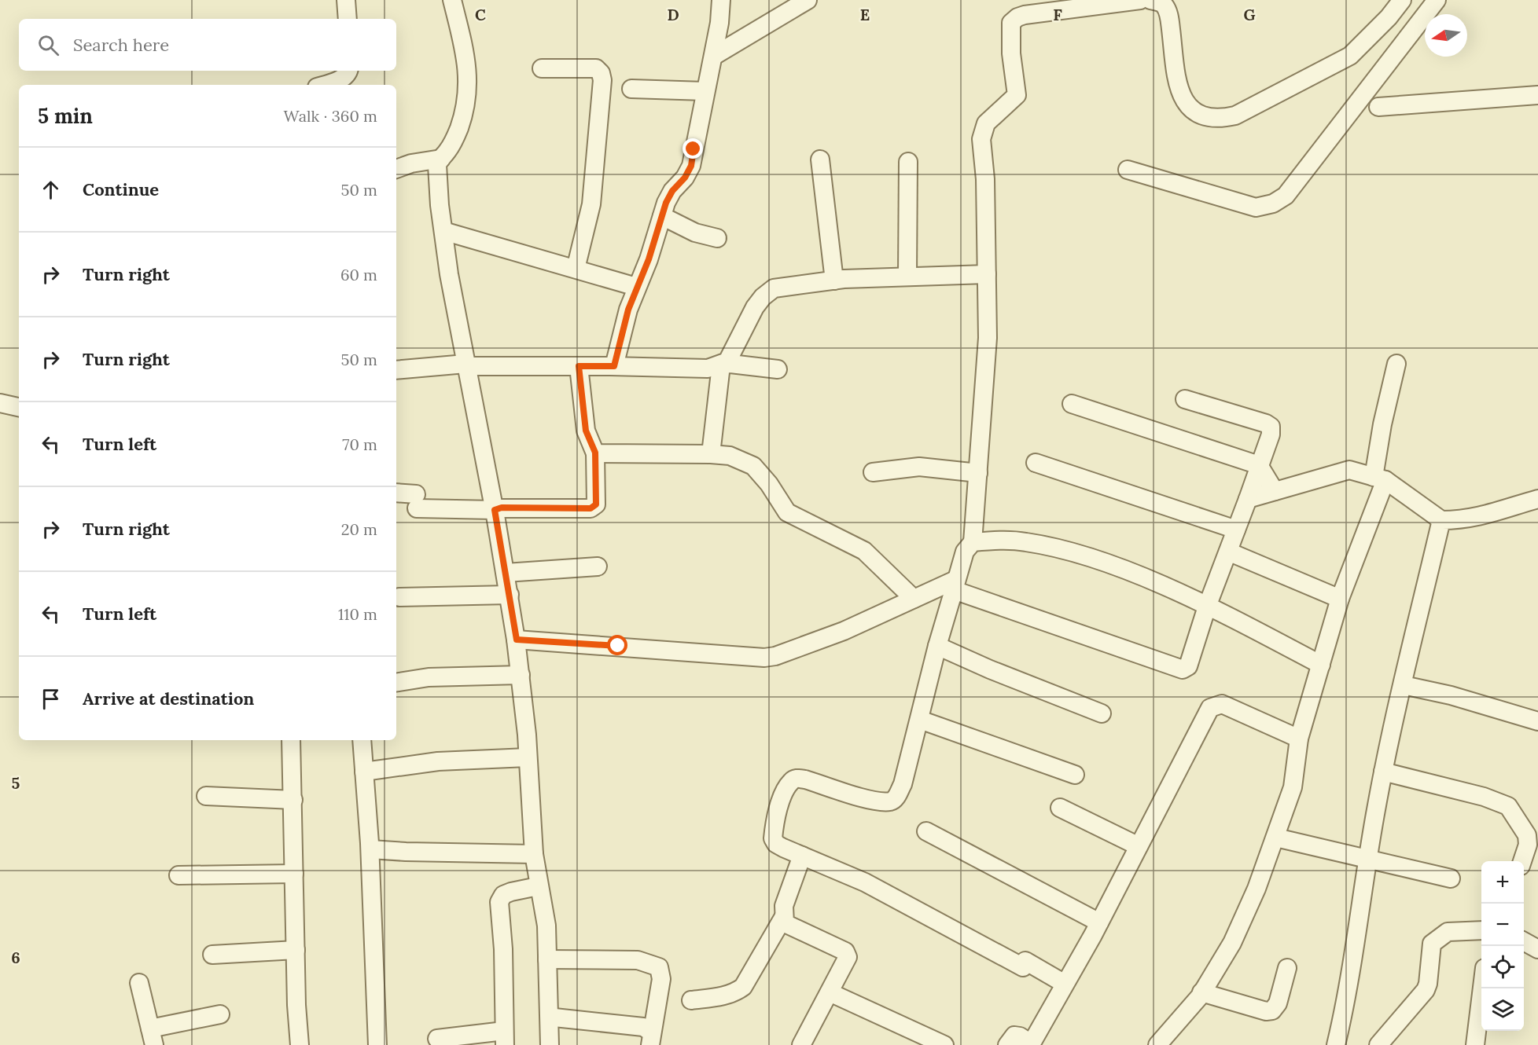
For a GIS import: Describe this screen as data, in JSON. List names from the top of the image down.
{
  "north": "left",
  "page": {
    "search": "Search here",
    "heading": ["5 min", "Walk · 360 m"],
    "list": [
      ["Continue", "50 m"],
      ["Turn right", "60 m"],
      ["Turn right", "50 m"],
      ["Turn left", "70 m"],
      ["Turn right", "20 m"],
      ["Turn left", "110 m"],
      "Arrive at destination"
    ],
    "map_buttons": ["+", "−"]
  },
  "grid": {
    "columns": [
      "C",
      "D",
      "E",
      "F",
      "G"
    ],
    "rows": ["5", "6"]
  }
}
